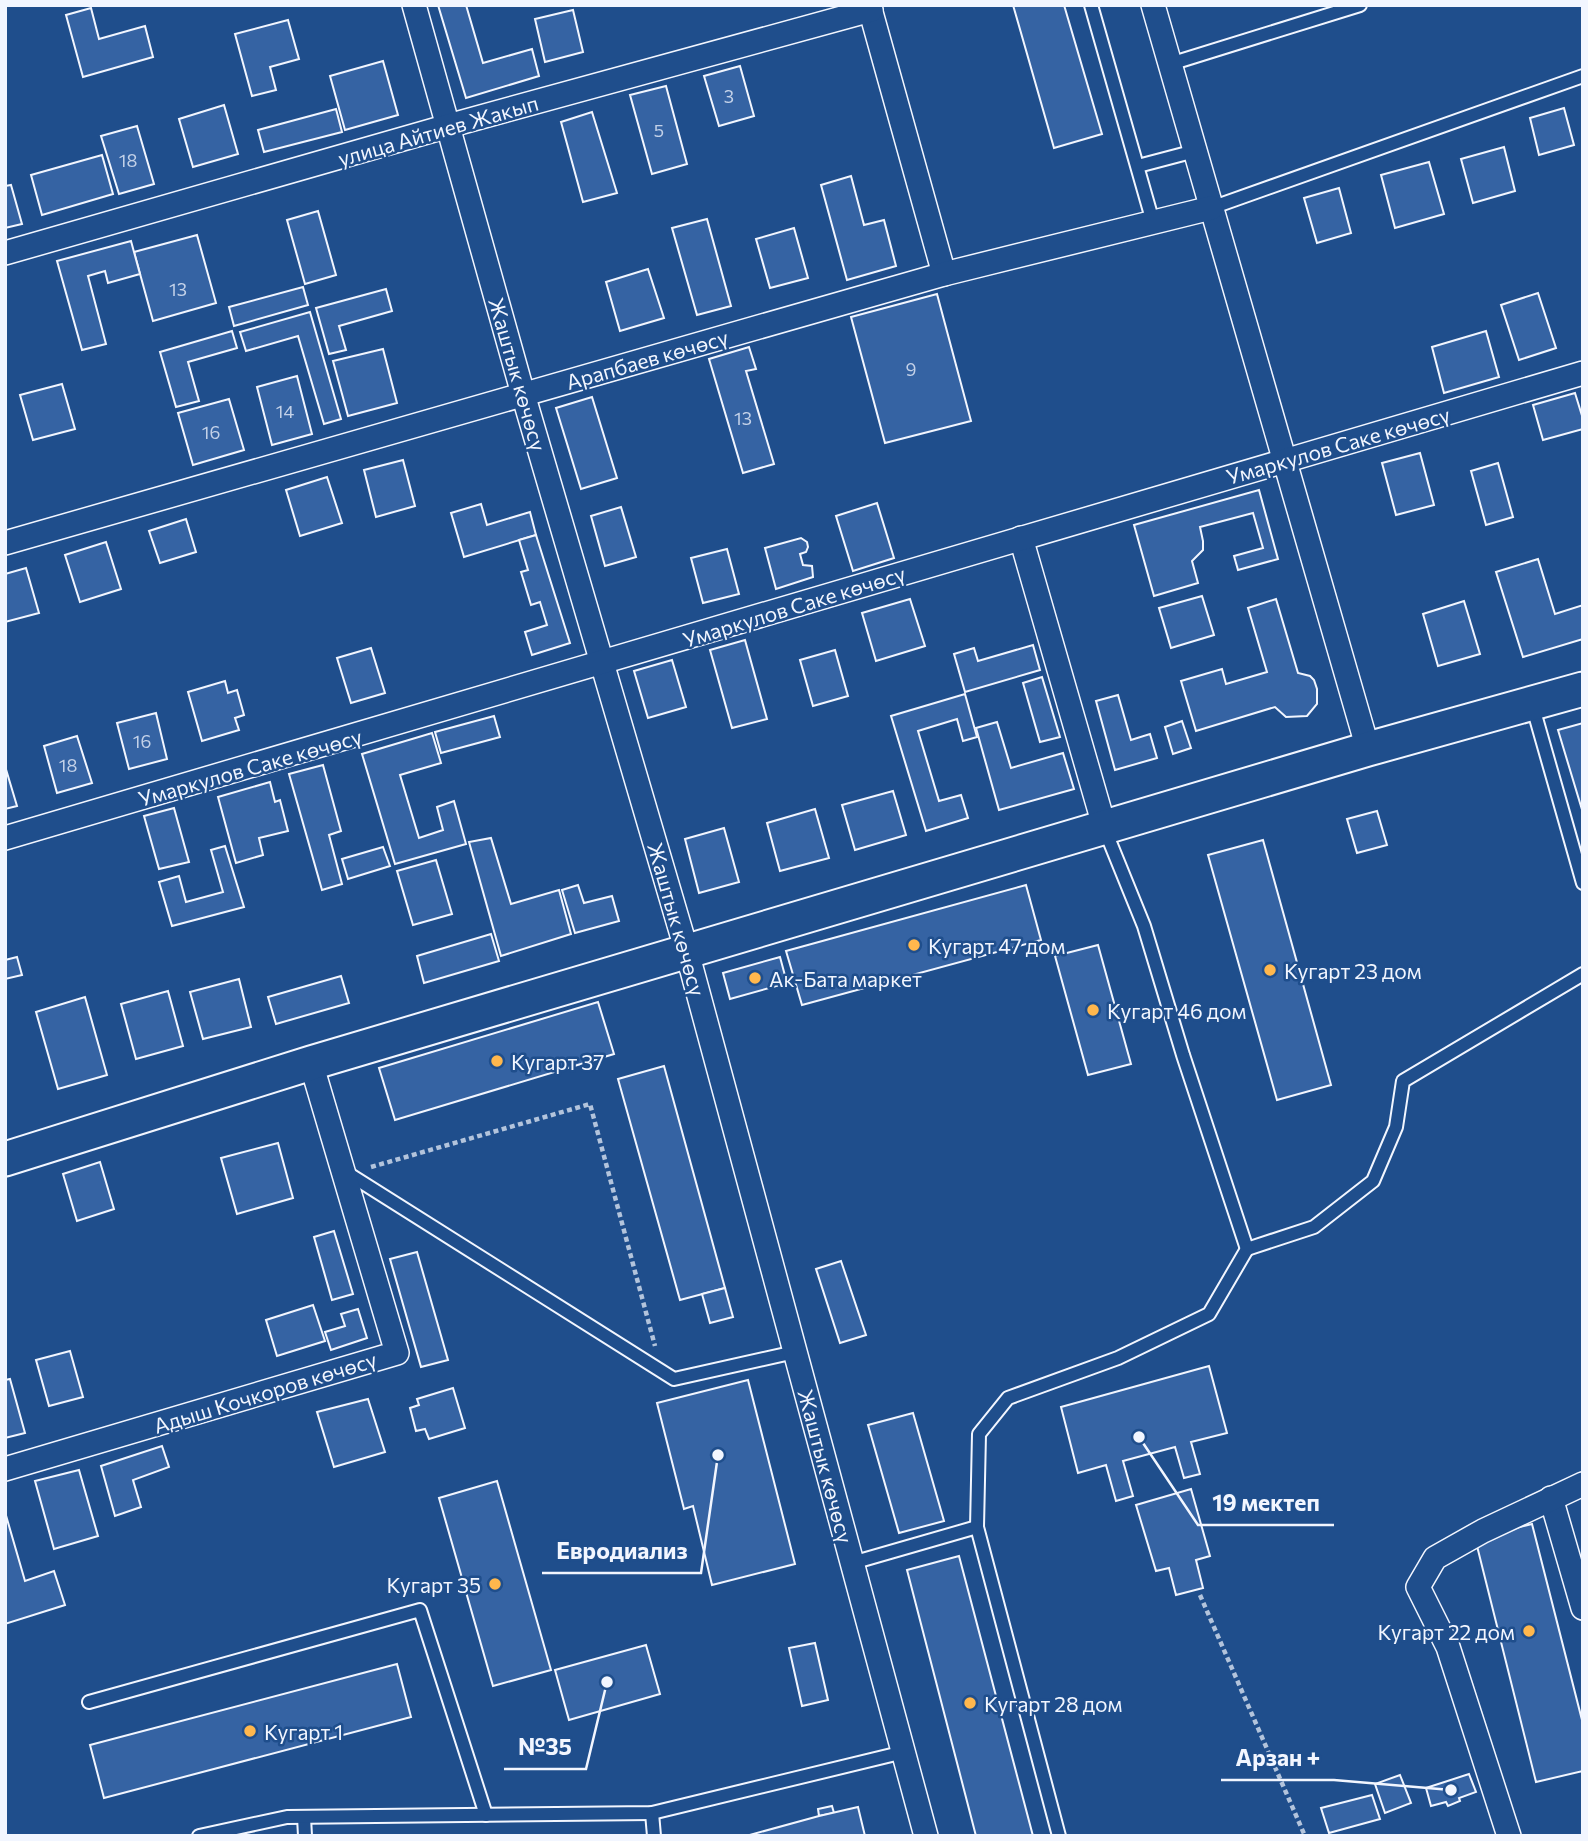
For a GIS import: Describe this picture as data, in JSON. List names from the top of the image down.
{
  "streets": {
    "street": [
      "улица Айтиев Жакып",
      "Арапбаев көчөсү",
      "Жаштык көчөсү",
      "Умаркулов Саке көчөсү",
      "Адыш Кочкоров көчөсү"
    ]
  },
  "crossings": [
    ["улица Айтиев Жакып", "Жаштык көчөсү"],
    ["Арапбаев көчөсү", "Жаштык көчөсү"],
    ["Жаштык көчөсү", "Умаркулов Саке көчөсү"]
  ],
  "places": [
    "Кугарт 47 дом",
    "Кугарт 23 дом",
    "Ак-Бата маркет",
    "Кугарт 46 дом",
    "Кугарт 37",
    "19 мектеп",
    "Евродиализ",
    "Кугарт 35",
    "Кугарт 22 дом",
    "№35",
    "Кугарт 28 дом",
    "Кугарт 1",
    "Арзан +"
  ],
  "house_numbers": [
    "3",
    "5",
    "18",
    "13",
    "9",
    "14",
    "13",
    "16",
    "16",
    "18"
  ]
}
